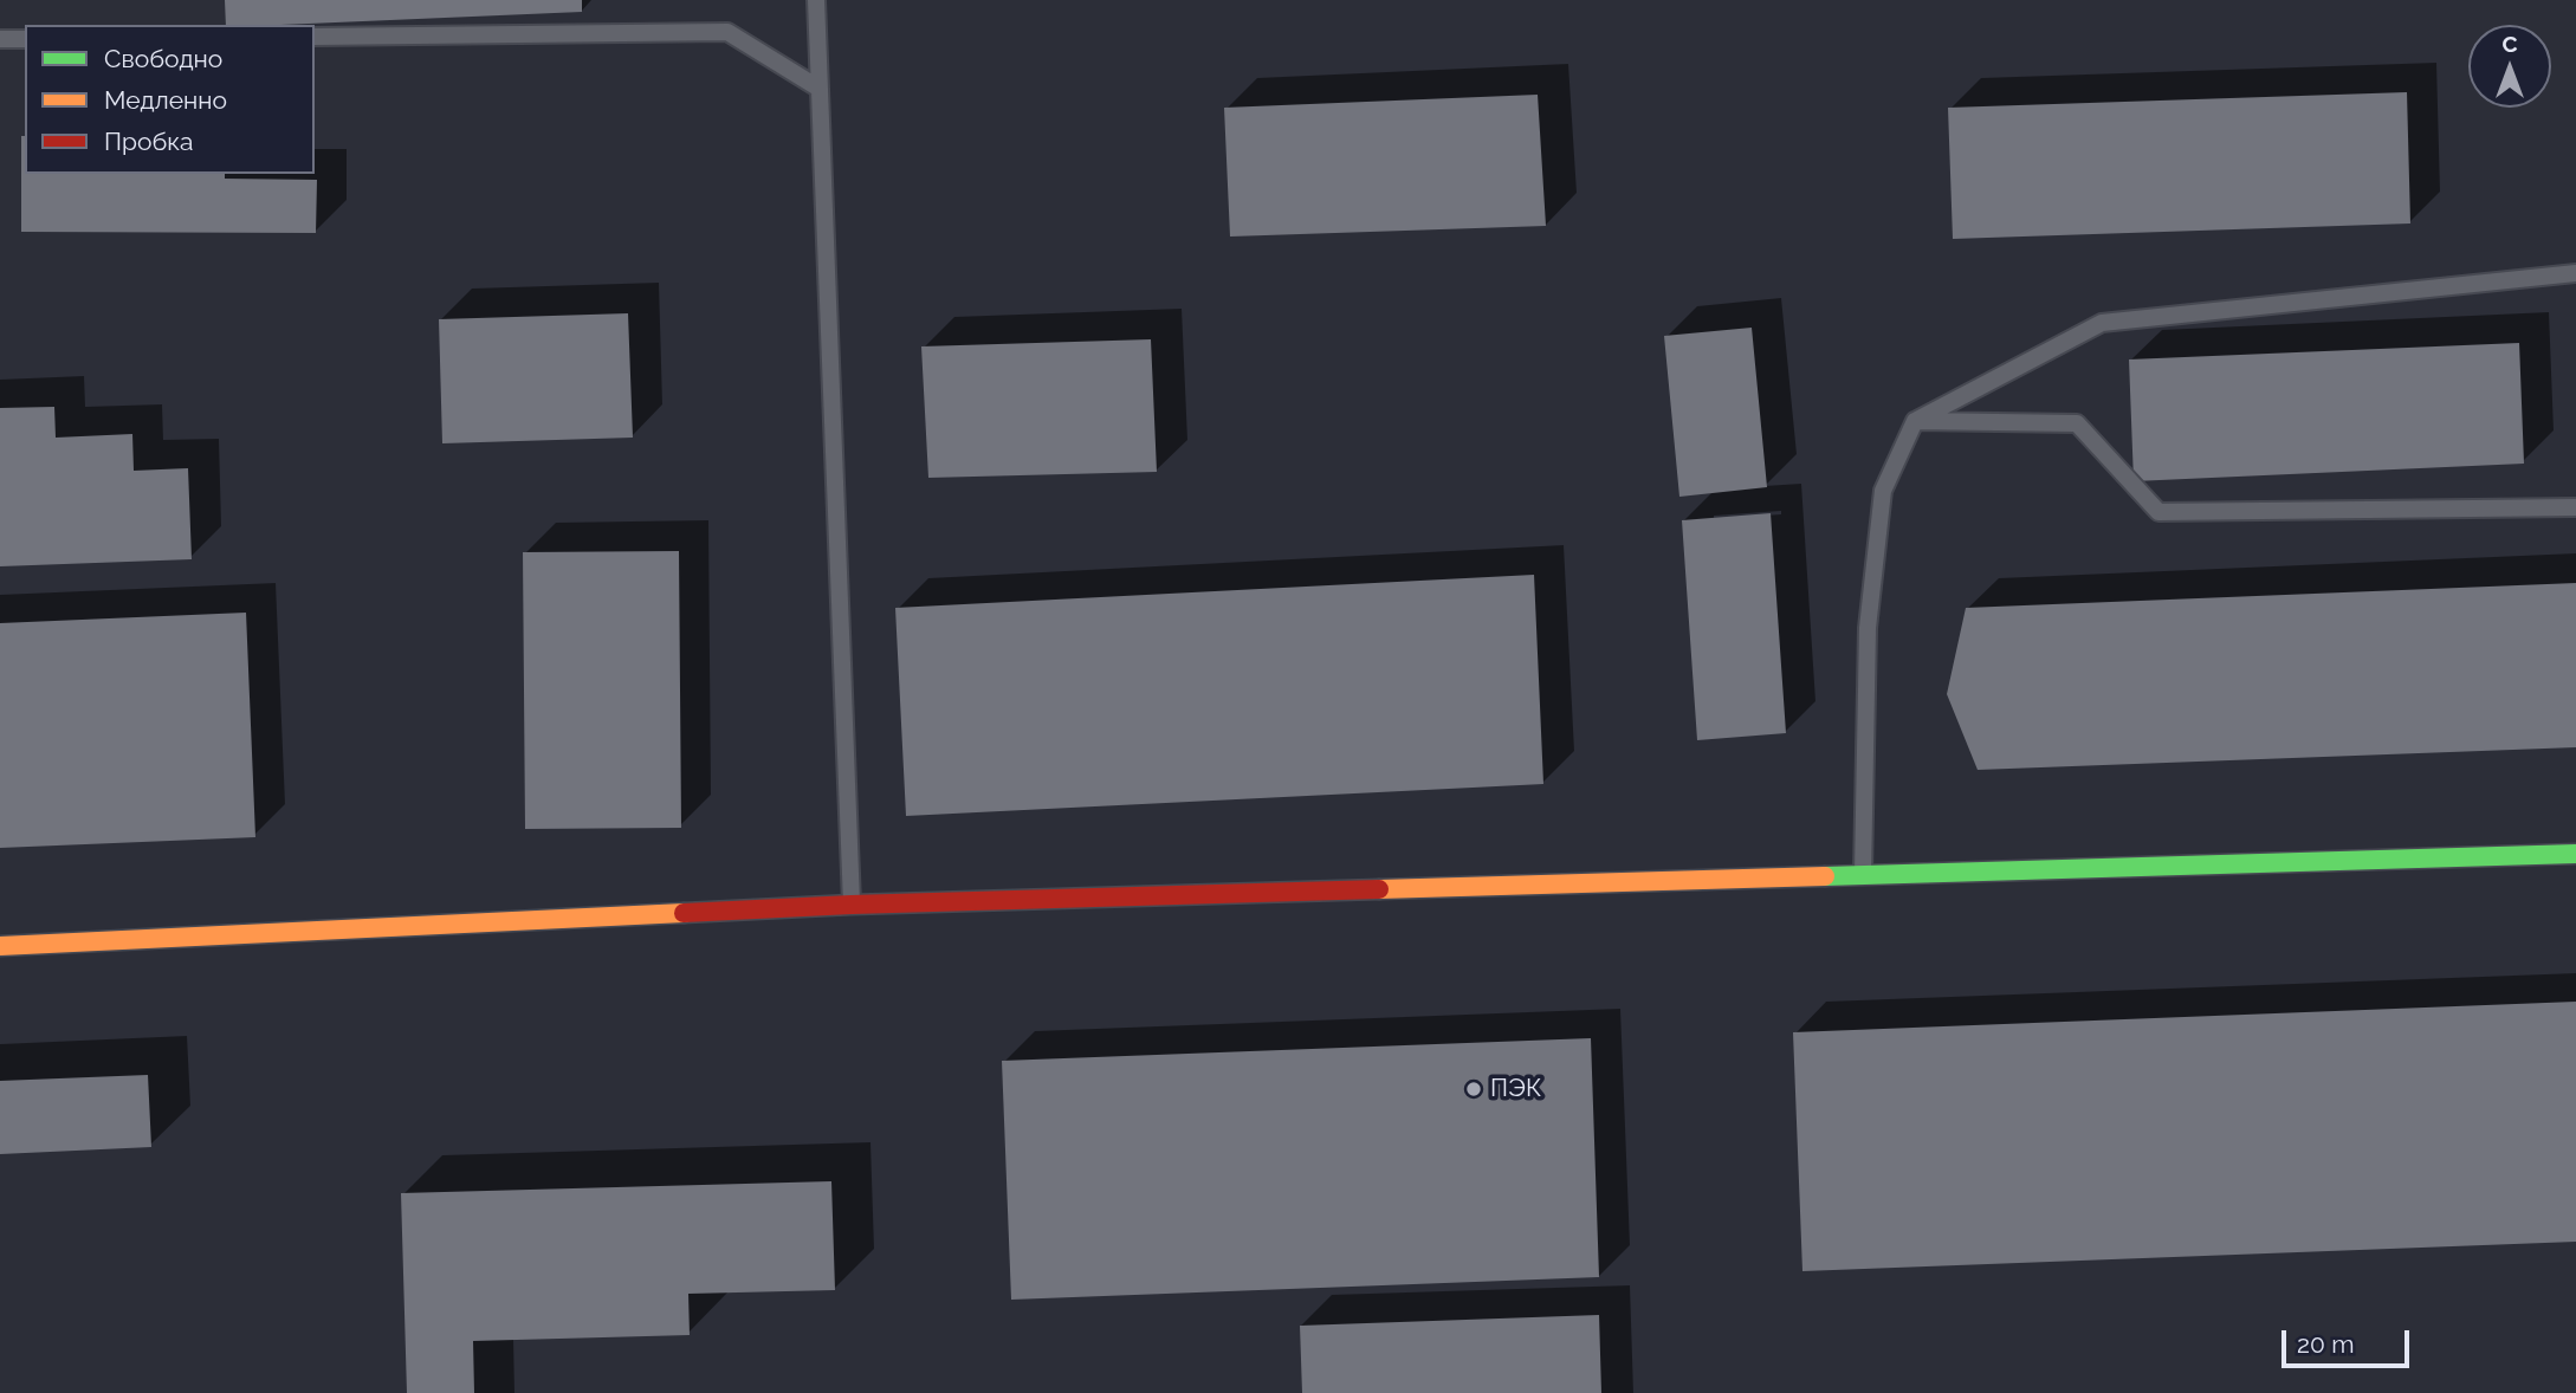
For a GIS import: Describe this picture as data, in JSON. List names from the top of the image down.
{
  "places": ["ПЭК"],
  "legend": ["Свободно", "Медленно", "Пробка"],
  "scale_bar": "20 m",
  "north": "top"
}
